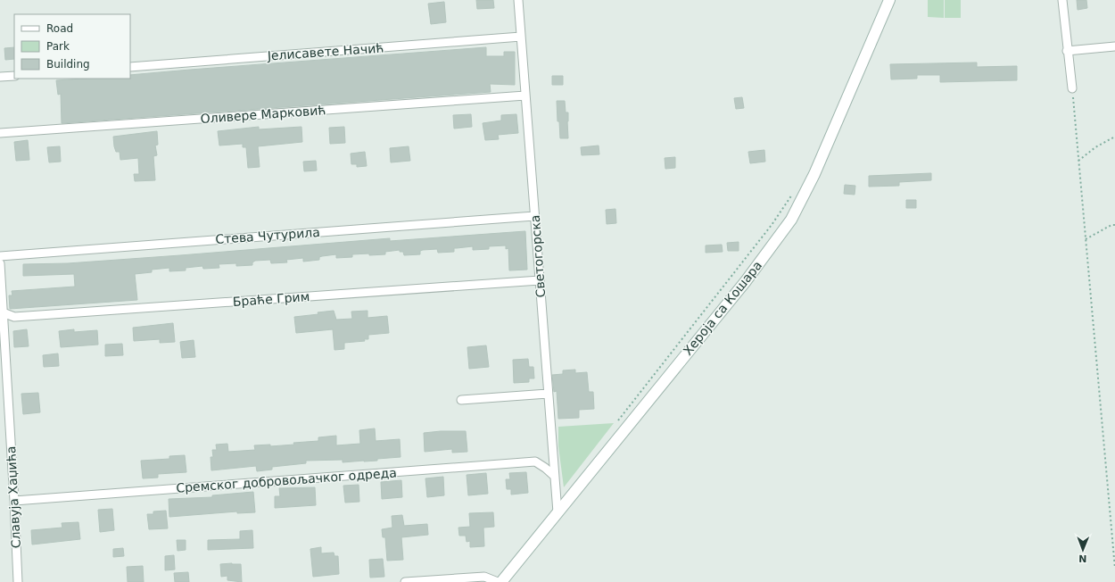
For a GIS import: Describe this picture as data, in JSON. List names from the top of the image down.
{
  "streets": {
    "street": [
      "Јелисавете Начић",
      "Оливере Марковић",
      "Стева Чутурила",
      "Светогорска",
      "Браће Грим",
      "Хероја са Кошара",
      "Сремског добровољачког одреда",
      "Славуја Хаџића"
    ]
  },
  "crossings": [
    ["Јелисавете Начић", "Светогорска"],
    ["Оливере Марковић", "Светогорска"],
    ["Стева Чутурила", "Светогорска"],
    ["Светогорска", "Браће Грим"],
    ["Светогорска", "Хероја са Кошара"],
    ["Светогорска", "Сремског добровољачког одреда"],
    ["Браће Грим", "Славуја Хаџића"],
    ["Сремског добровољачког одреда", "Славуја Хаџића"]
  ],
  "legend": ["Road", "Park", "Building"],
  "north": "bottom"
}
